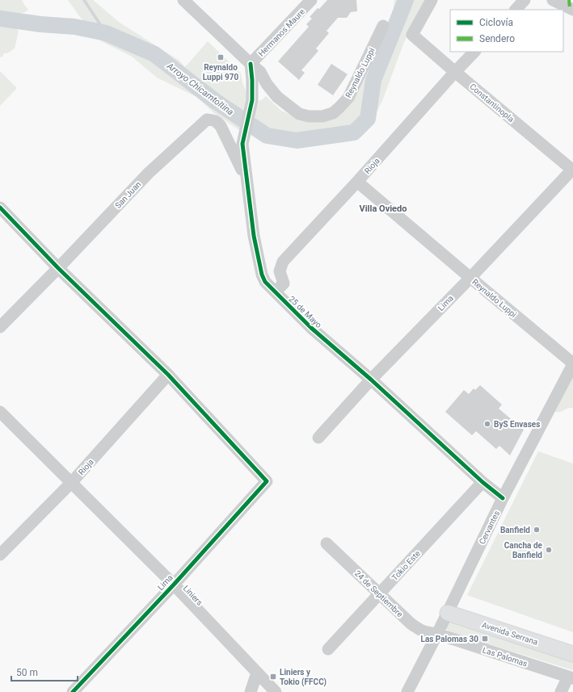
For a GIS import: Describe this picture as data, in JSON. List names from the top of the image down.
{
  "streets": {
    "main road": ["Avenida Serrana"],
    "street": [
      "Hermanos Maure",
      "Reynaldo Luppi",
      "Constantinopla",
      "Rioja",
      "San Juan",
      "Lima",
      "25 de Mayo",
      "Cervantes",
      "Tokio Este",
      "24 de Septiembre",
      "Liniers",
      "Las Palomas"
    ]
  },
  "crossings": [
    ["Hermanos Maure", "Reynaldo Luppi"],
    ["Hermanos Maure", "25 de Mayo"],
    ["Reynaldo Luppi", "Rioja"],
    ["Reynaldo Luppi", "Lima"],
    ["Reynaldo Luppi", "25 de Mayo"],
    ["Reynaldo Luppi", "Cervantes"],
    ["Constantinopla", "Rioja"],
    ["Constantinopla", "Lima"],
    ["Rioja", "Lima"],
    ["Rioja", "25 de Mayo"],
    ["Rioja", "Liniers"],
    ["San Juan", "25 de Mayo"],
    ["Lima", "25 de Mayo"],
    ["Lima", "Liniers"],
    ["25 de Mayo", "Cervantes"],
    ["25 de Mayo", "Tokio Este"],
    ["Cervantes", "24 de Septiembre"],
    ["Cervantes", "Avenida Serrana"],
    ["Cervantes", "Las Palomas"],
    ["Tokio Este", "24 de Septiembre"],
    ["24 de Septiembre", "Las Palomas"]
  ],
  "districts": ["Villa Oviedo"],
  "water": ["Arroyo Chicamtoltina"],
  "places": {
    "transit": ["Reynaldo Luppi 970", "Las Palomas 30", "Liniers y Tokio (FFCC)"],
    "other": ["ByS Envases", "Banfield", "Cancha de Banfield"]
  },
  "legend": ["Ciclovía", "Sendero"],
  "scale_bar": "50 m"
}
